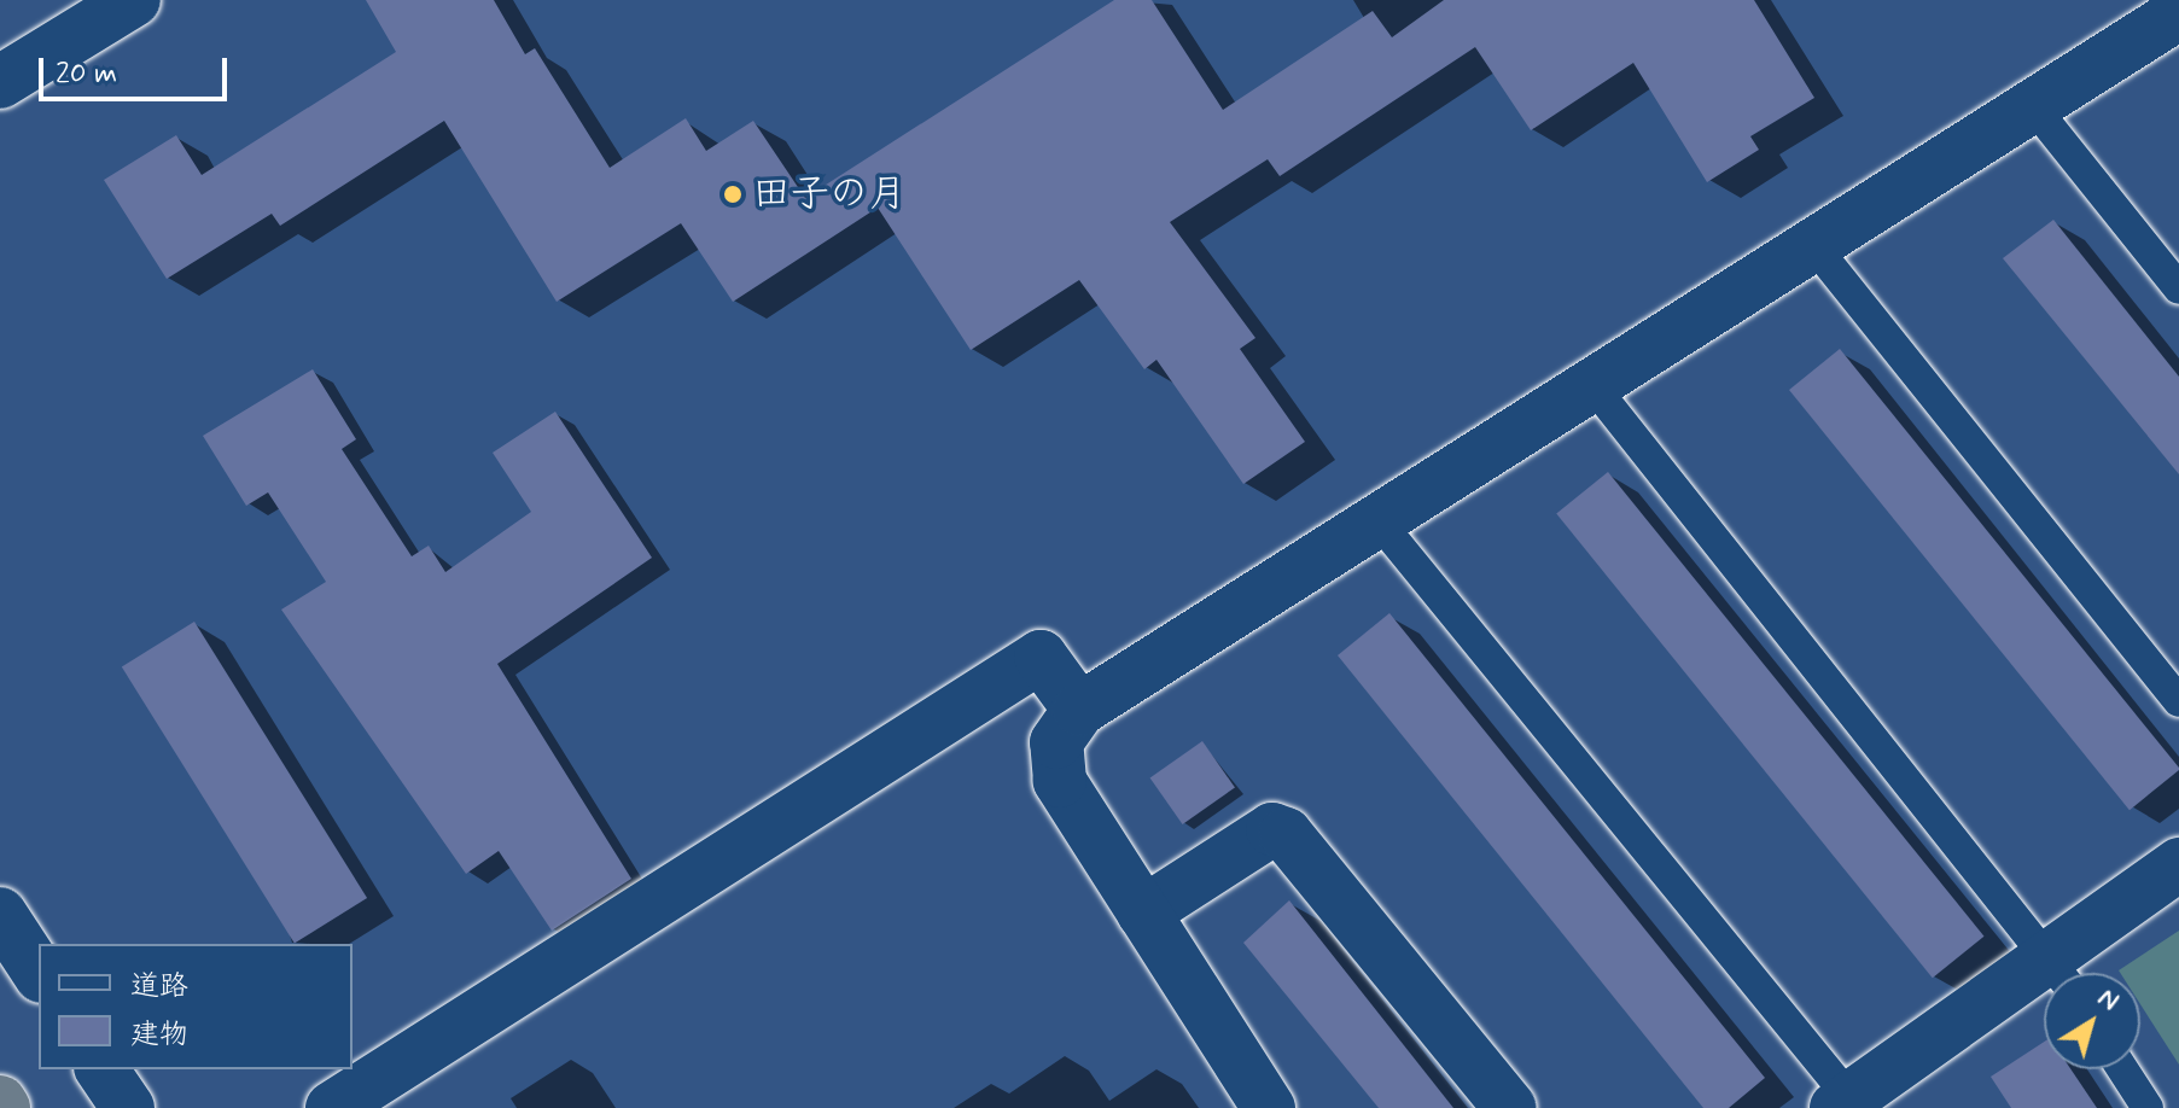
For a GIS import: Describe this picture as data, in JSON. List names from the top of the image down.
{
  "places": ["田子の月"],
  "legend": ["道路", "建物"],
  "scale_bar": "20 m",
  "north": "top right"
}
